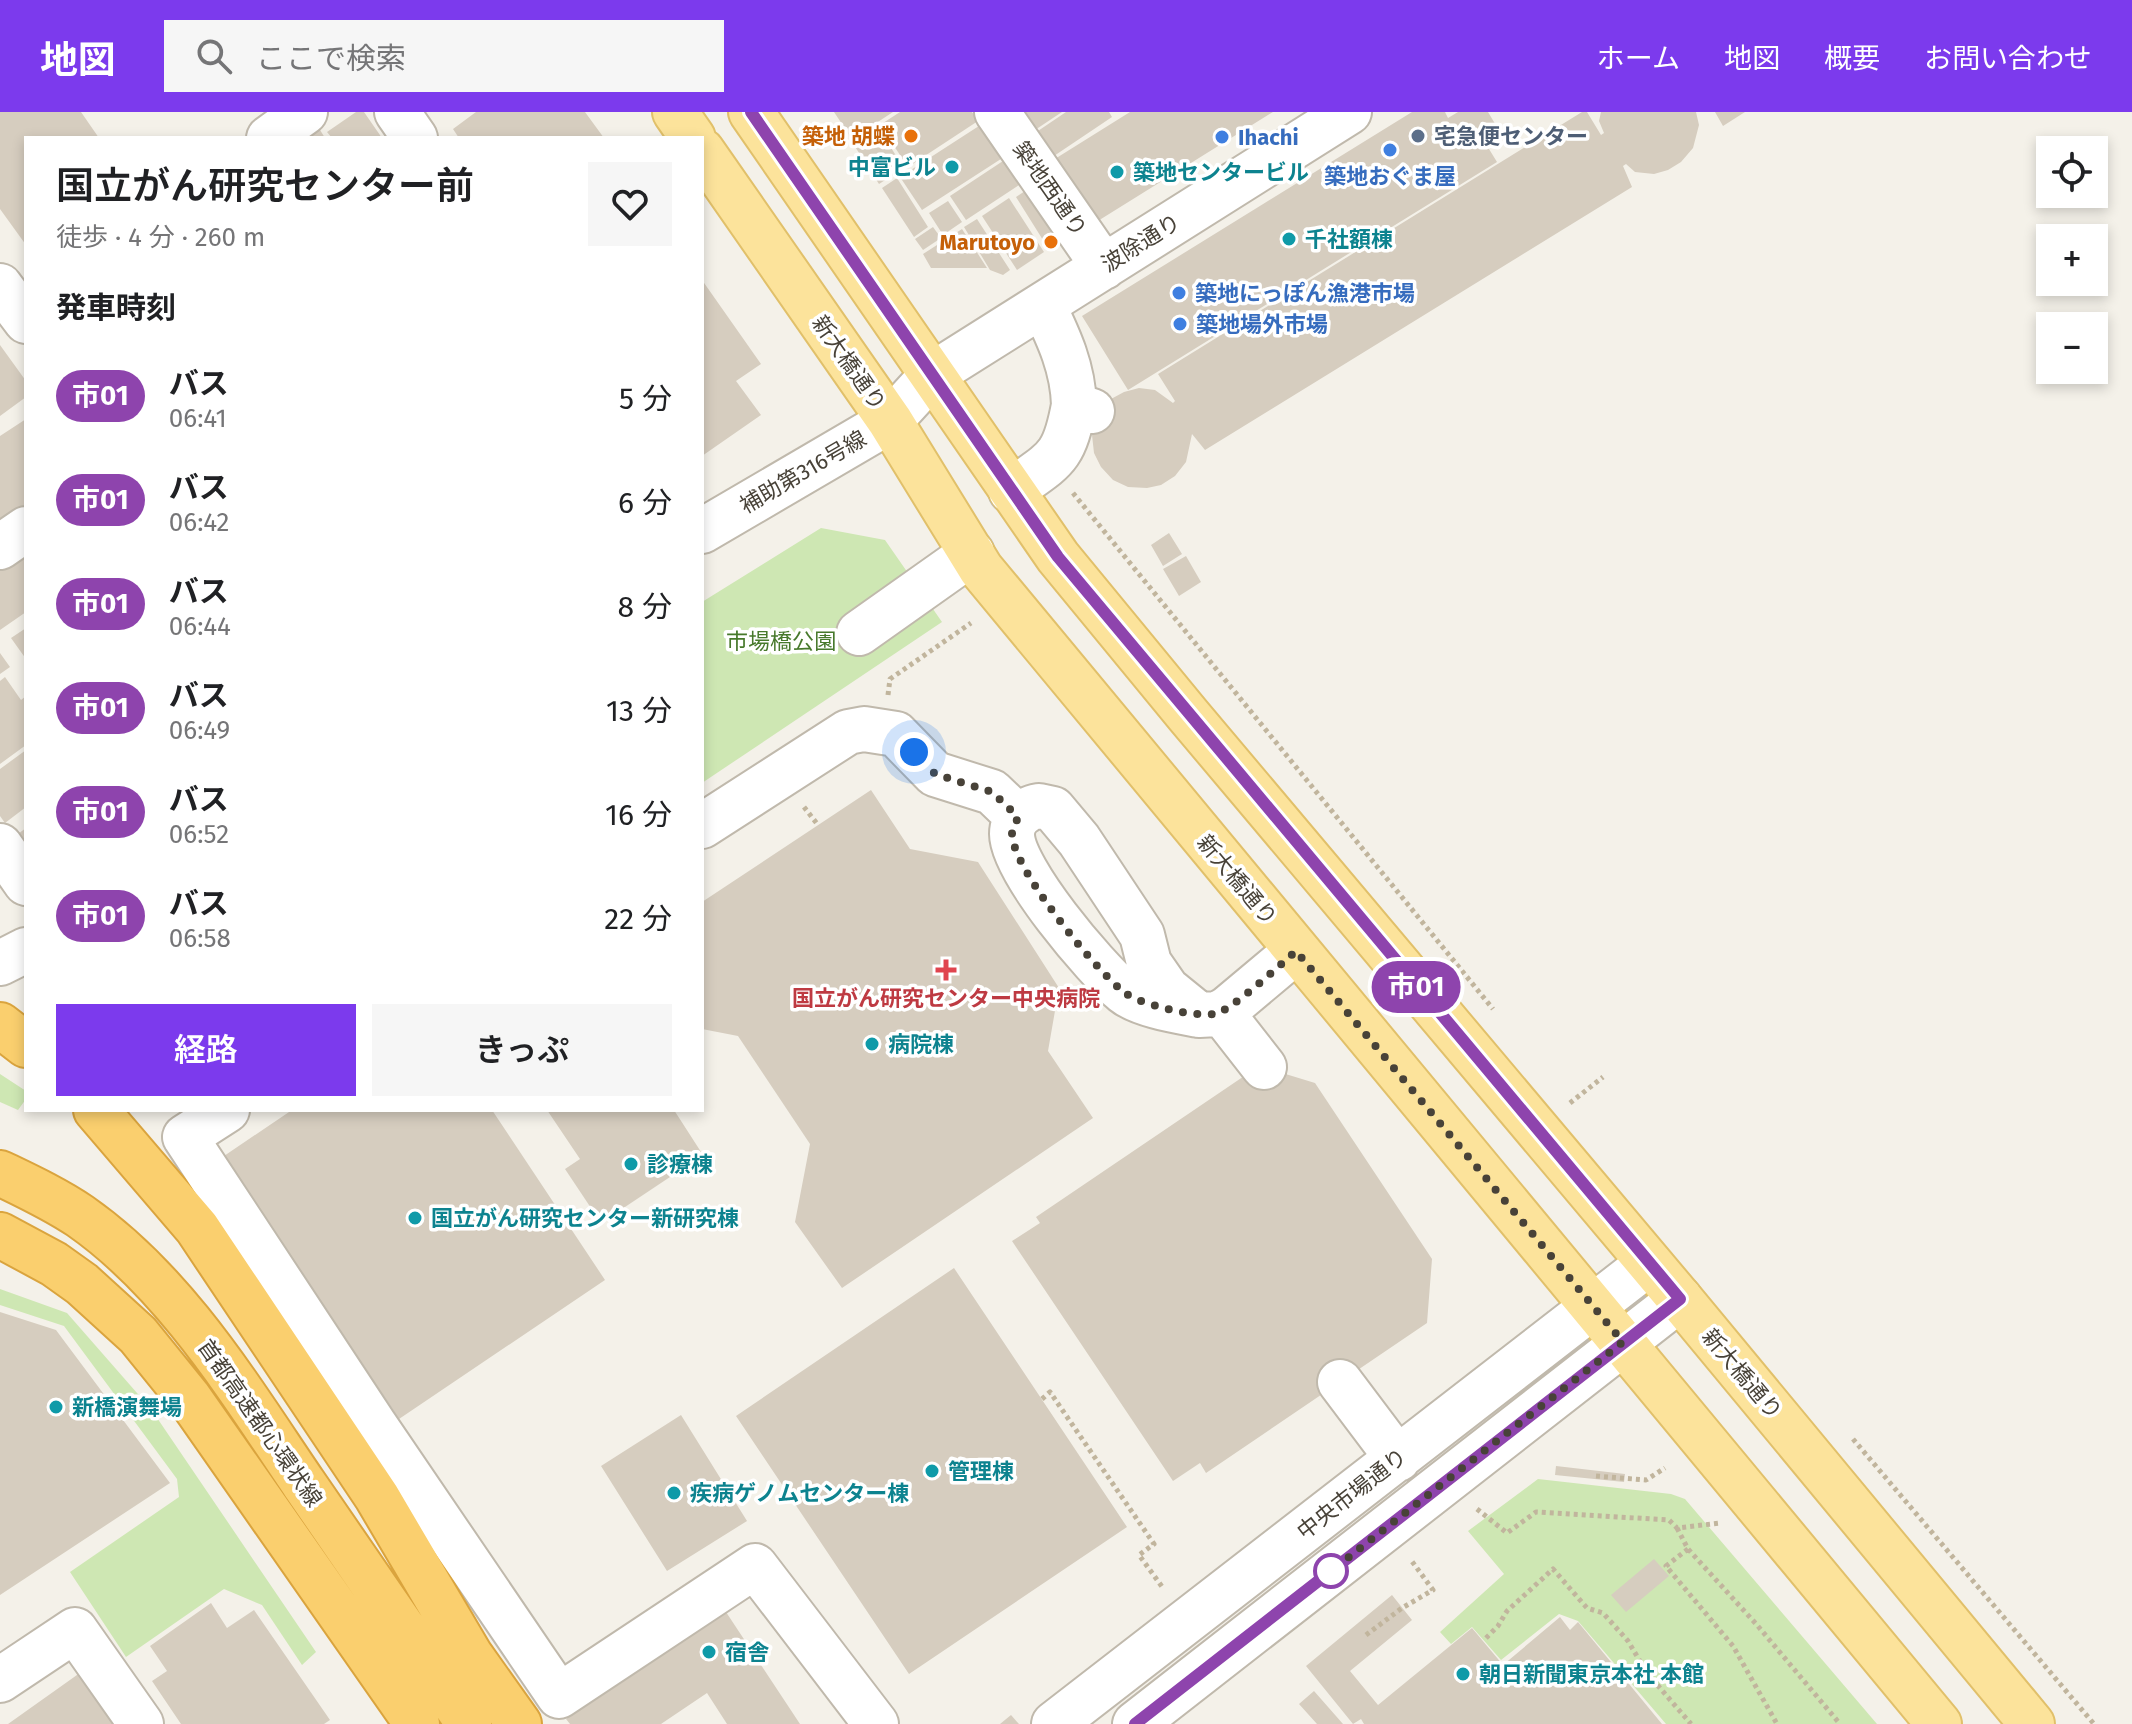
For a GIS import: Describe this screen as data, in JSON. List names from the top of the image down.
{
  "streets": {
    "highway": ["首都高速都心環状線"],
    "main road": ["新大橋通り"],
    "street": [
      "築地西通り",
      "波除通り",
      "補助第316号線",
      "中央市場通り"
    ]
  },
  "crossings": [
    ["築地西通り", "波除通り"],
    ["波除通り", "新大橋通り"],
    ["波除通り", "補助第316号線"],
    ["新大橋通り", "補助第316号線"],
    ["新大橋通り", "中央市場通り"]
  ],
  "parks": ["市場橋公園"],
  "places": {
    "other": [
      "築地 胡蝶",
      "宅急便センター",
      "Ihachi",
      "築地おぐま屋",
      "中富ビル",
      "築地センタービル",
      "千社額棟",
      "Marutoyo",
      "築地にっぽん漁港市場",
      "築地場外市場",
      "病院棟",
      "診療棟",
      "国立がん研究センター新研究棟",
      "新橋演舞場",
      "管理棟",
      "疾病ゲノムセンター棟",
      "宿舎",
      "朝日新聞東京本社 本館"
    ],
    "health": ["国立がん研究センター中央病院"]
  },
  "lines": ["bus line 市01"],
  "page": {
    "header": "地図",
    "search": "ここで検索",
    "nav": [
      "ホーム",
      "地図",
      "概要",
      "お問い合わせ"
    ],
    "on_map": "市01",
    "map_buttons": ["+", "−"],
    "heading": [
      ["国立がん研究センター前", "徒歩 · 4 分 · 260 m"],
      "発車時刻"
    ],
    "list": [
      {
        "mark": "市01",
        "name": "バス",
        "note": "06:41",
        "value": "5 分"
      },
      {
        "mark": "市01",
        "name": "バス",
        "note": "06:42",
        "value": "6 分"
      },
      {
        "mark": "市01",
        "name": "バス",
        "note": "06:44",
        "value": "8 分"
      },
      {
        "mark": "市01",
        "name": "バス",
        "note": "06:49",
        "value": "13 分"
      },
      {
        "mark": "市01",
        "name": "バス",
        "note": "06:52",
        "value": "16 分"
      },
      {
        "mark": "市01",
        "name": "バス",
        "note": "06:58",
        "value": "22 分"
      }
    ],
    "buttons": ["経路", "きっぷ"]
  }
}
